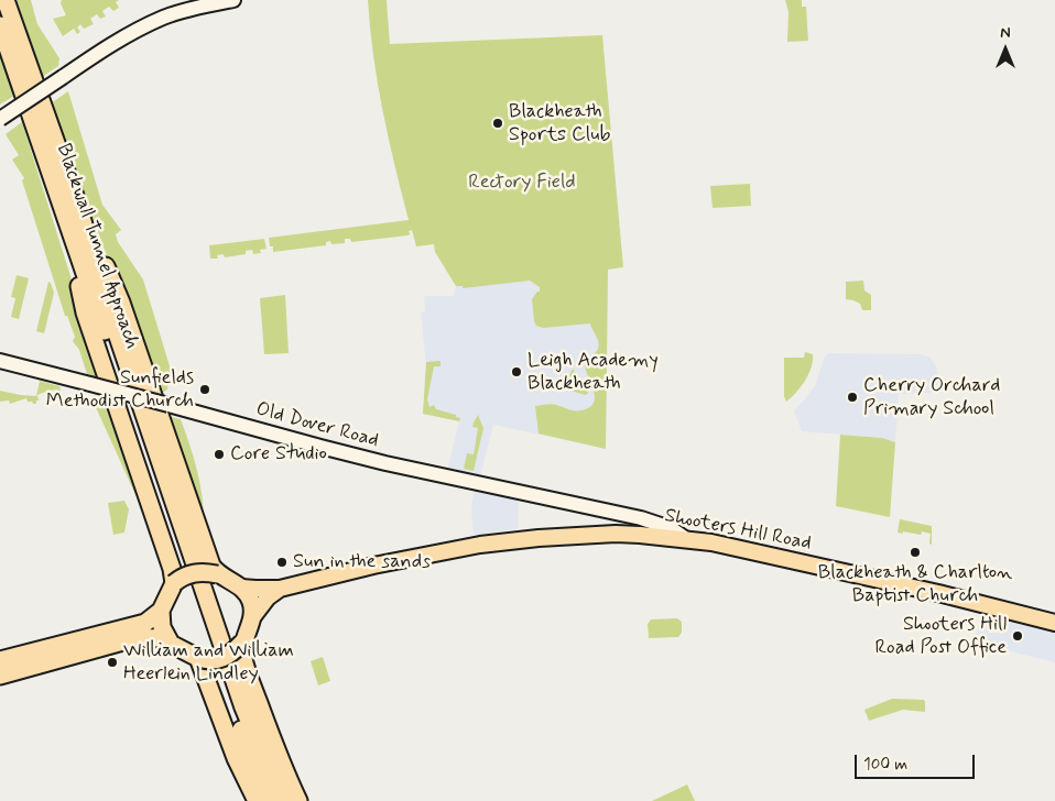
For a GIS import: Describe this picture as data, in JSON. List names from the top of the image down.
{
  "streets": {
    "highway": ["Blackwall Tunnel Approach"],
    "main road": ["Old Dover Road", "Shooters Hill Road"]
  },
  "crossings": [
    ["Old Dover Road", "Shooters Hill Road"]
  ],
  "parks": ["Rectory Field"],
  "places": [
    "Blackheath Sports Club",
    "Leigh Academy Blackheath",
    "Sunfields Methodist Church",
    "Cherry Orchard Primary School",
    "Core Studio",
    "Blackheath & Charlton Baptist Church",
    "Sun in the sands",
    "Shooters Hill Road Post Office",
    "William and William Heerlein Lindley"
  ],
  "scale_bar": "100 m",
  "north": "top"
}
